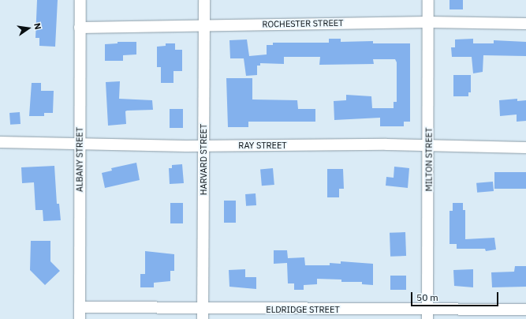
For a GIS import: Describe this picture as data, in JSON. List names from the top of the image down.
{
  "streets": {
    "street": [
      "ROCHESTER STREET",
      "RAY STREET",
      "ALBANY STREET",
      "HARVARD STREET",
      "MILTON STREET",
      "ELDRIDGE STREET"
    ]
  },
  "crossings": [
    ["ROCHESTER STREET", "ALBANY STREET"],
    ["ROCHESTER STREET", "HARVARD STREET"],
    ["ROCHESTER STREET", "MILTON STREET"],
    ["RAY STREET", "ALBANY STREET"],
    ["RAY STREET", "HARVARD STREET"],
    ["RAY STREET", "MILTON STREET"],
    ["ALBANY STREET", "ELDRIDGE STREET"],
    ["HARVARD STREET", "ELDRIDGE STREET"],
    ["MILTON STREET", "ELDRIDGE STREET"]
  ],
  "scale_bar": "50 m",
  "north": "right"
}
